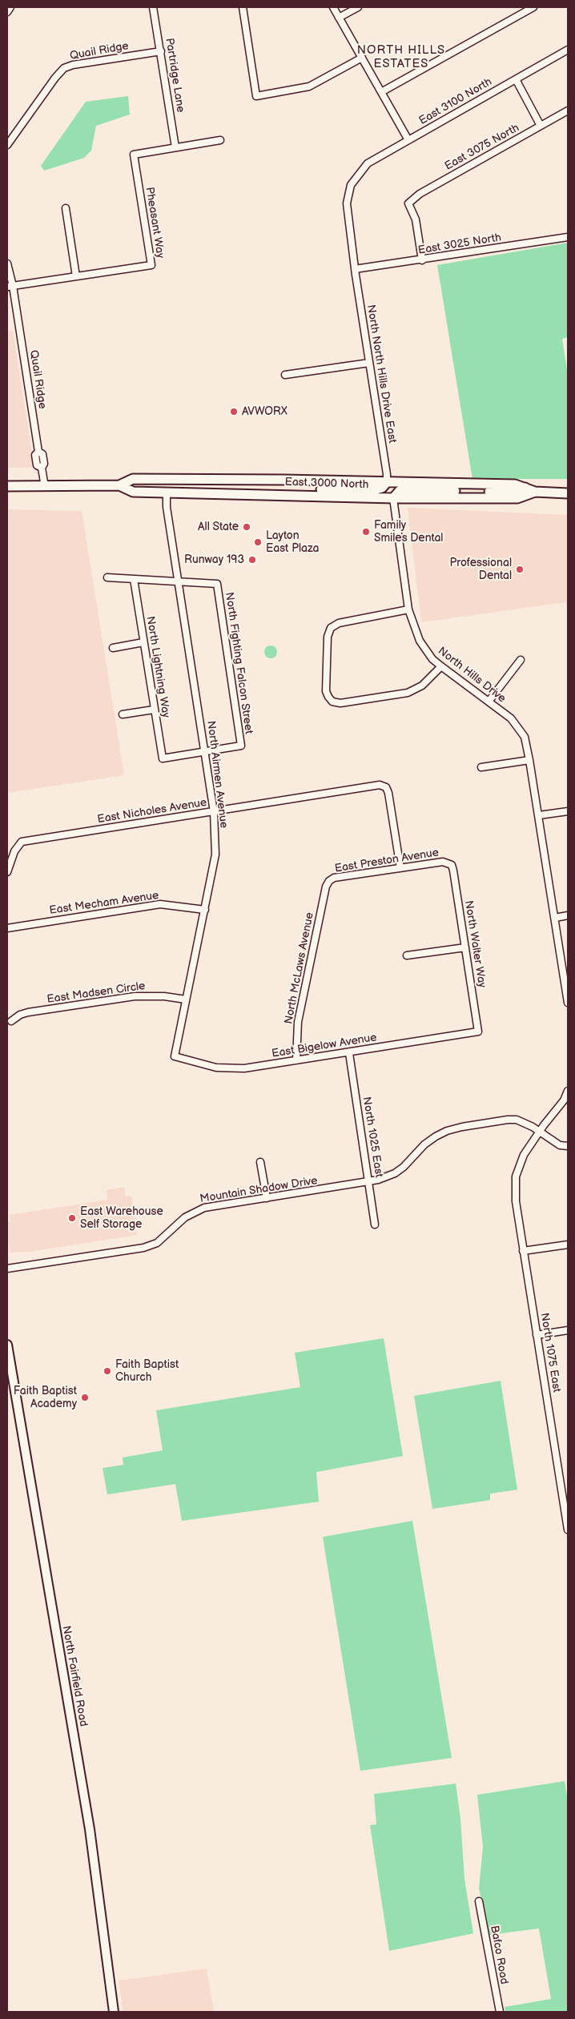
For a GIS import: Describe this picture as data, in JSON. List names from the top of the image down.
{
  "streets": {
    "main road": ["East 3000 North", "North Fairfield Road"],
    "street": [
      "Quail Ridge",
      "Partridge Lane",
      "East 3100 North",
      "East 3075 North",
      "Pheasant Way",
      "East 3025 North",
      "North North Hills Drive East",
      "North Fighting Falcon Street",
      "North Lightning Way",
      "North Hills Drive",
      "North Airmen Avenue",
      "East Nicholes Avenue",
      "East Preston Avenue",
      "East Mecham Avenue",
      "North Walter Way",
      "North McLaws Avenue",
      "East Madsen Circle",
      "East Bigelow Avenue",
      "North 1025 East",
      "Mountain Shadow Drive",
      "North 1075 East",
      "Bafco Road"
    ]
  },
  "crossings": [
    ["Quail Ridge", "Partridge Lane"],
    ["Quail Ridge", "Pheasant Way"],
    ["Quail Ridge", "East 3000 North"],
    ["Partridge Lane", "Pheasant Way"],
    ["East 3100 North", "North North Hills Drive East"],
    ["East 3075 North", "East 3025 North"],
    ["East 3025 North", "North North Hills Drive East"],
    ["North North Hills Drive East", "East 3000 North"],
    ["East 3000 North", "North Hills Drive"],
    ["East 3000 North", "North Airmen Avenue"],
    ["North Fighting Falcon Street", "North Lightning Way"],
    ["North Fighting Falcon Street", "North Airmen Avenue"],
    ["North Lightning Way", "North Airmen Avenue"],
    ["North Airmen Avenue", "East Nicholes Avenue"],
    ["North Airmen Avenue", "East Mecham Avenue"],
    ["North Airmen Avenue", "East Madsen Circle"],
    ["North Airmen Avenue", "East Bigelow Avenue"],
    ["East Nicholes Avenue", "East Preston Avenue"],
    ["East Preston Avenue", "North Walter Way"],
    ["East Preston Avenue", "North McLaws Avenue"],
    ["North Walter Way", "East Bigelow Avenue"],
    ["North McLaws Avenue", "East Bigelow Avenue"],
    ["East Bigelow Avenue", "North 1025 East"],
    ["North 1025 East", "Mountain Shadow Drive"],
    ["Mountain Shadow Drive", "North 1075 East"]
  ],
  "districts": ["NORTH HILLS ESTATES"],
  "places": [
    "AVWORX",
    "All State",
    "Family Smiles Dental",
    "Layton East Plaza",
    "Runway 193",
    "Professional Dental",
    "East Warehouse Self Storage",
    "Faith Baptist Church",
    "Faith Baptist Academy"
  ]
}
